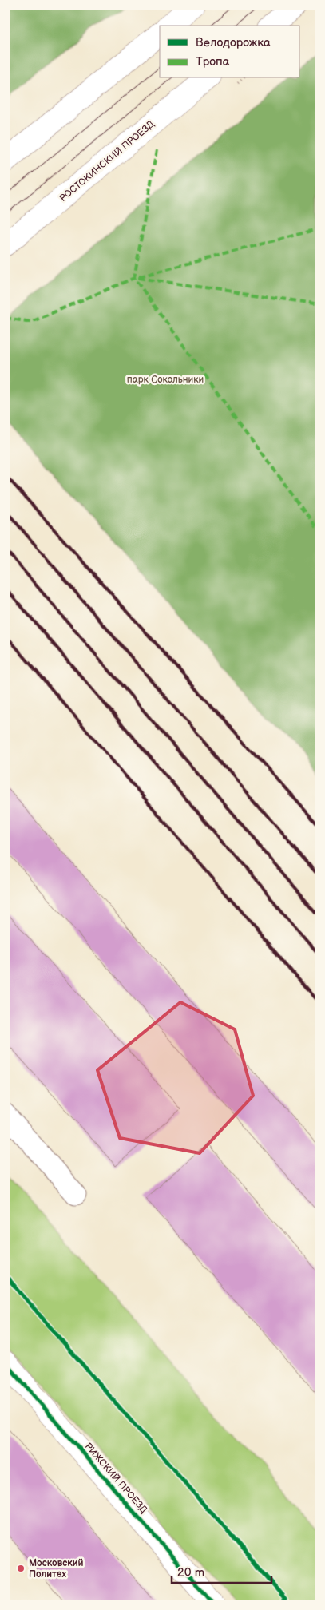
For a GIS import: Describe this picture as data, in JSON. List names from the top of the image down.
{
  "streets": {
    "main road": ["РОСТОКИНСКИЙ ПРОЕЗД", "РИЖСКИЙ ПРОЕЗД"]
  },
  "parks": ["парк Сокольники"],
  "places": ["Московский Политех"],
  "legend": ["Велодорожка", "Тропа"],
  "scale_bar": "20 m"
}
